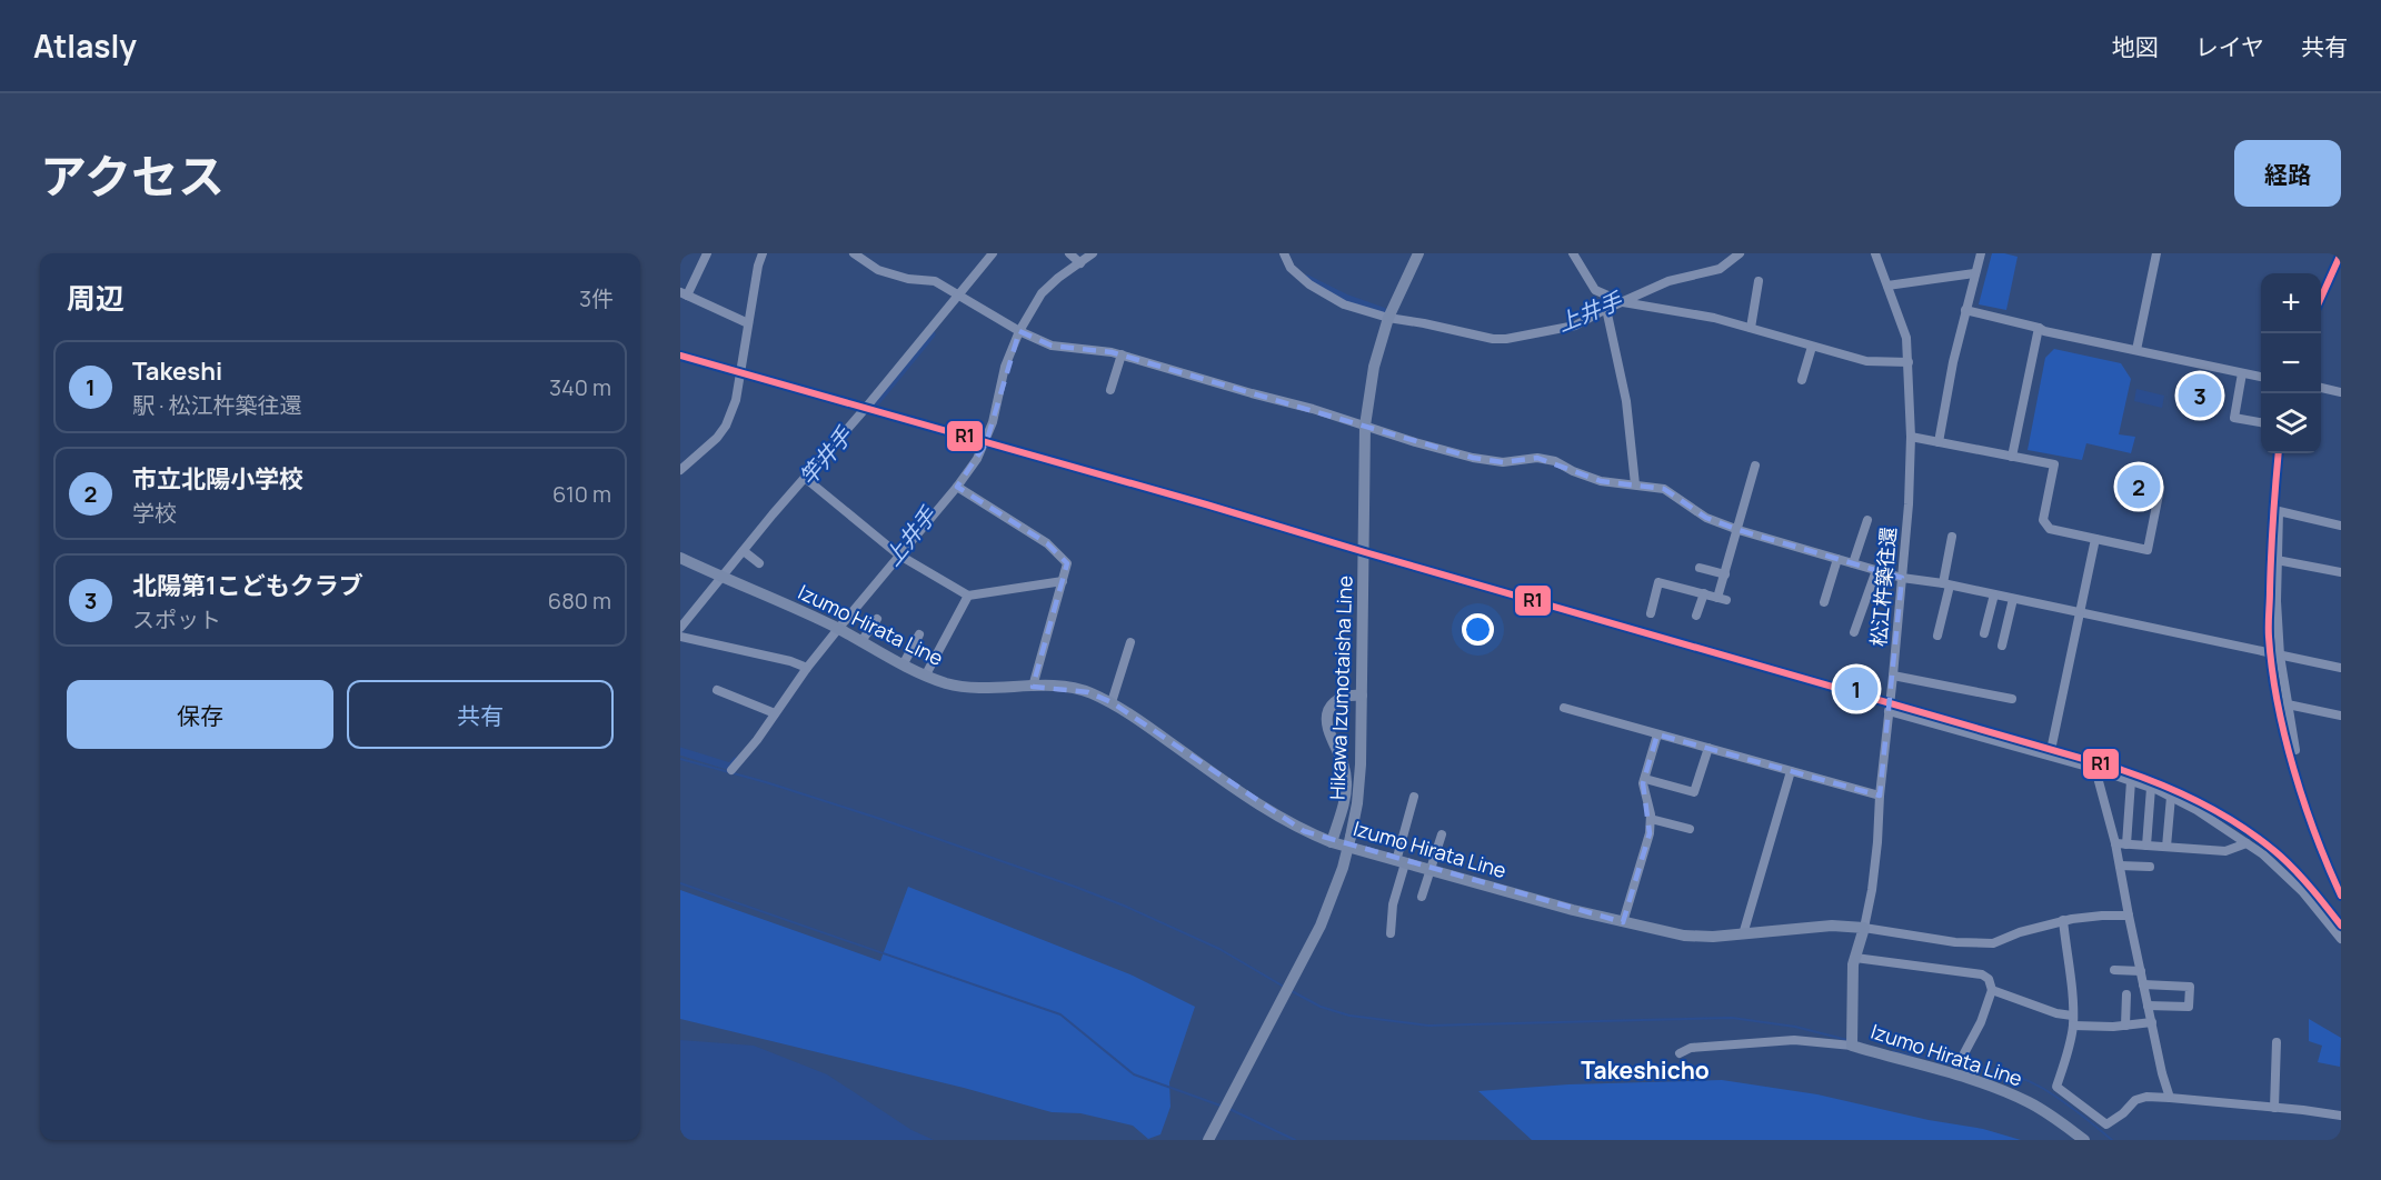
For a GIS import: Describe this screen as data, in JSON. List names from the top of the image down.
{
  "streets": {
    "main road": ["Izumo Hirata Line", "Hikawa Izumotaisha Line"],
    "street": ["松江杵築往還"]
  },
  "crossings": [
    ["松江杵築往還", "Izumo Hirata Line"]
  ],
  "districts": ["Takeshicho"],
  "water": ["上井手", "竿井手"],
  "lines": ["transit line R1"],
  "page": {
    "header": "Atlasly",
    "nav": ["地図", "レイヤ", "共有"],
    "title": "アクセス",
    "buttons": [
      "経路",
      ["保存", "共有"]
    ],
    "heading": ["周辺", "3件"],
    "map_buttons": ["+", "−"],
    "list": [
      {
        "mark": "1",
        "name": "Takeshi",
        "note": "駅 · 松江杵築往還",
        "value": "340 m"
      },
      {
        "mark": "2",
        "name": "市立北陽小学校",
        "note": "学校",
        "value": "610 m"
      },
      {
        "mark": "3",
        "name": "北陽第1こどもクラブ",
        "note": "スポット",
        "value": "680 m"
      }
    ],
    "pins": ["3", "2", "1"]
  }
}
